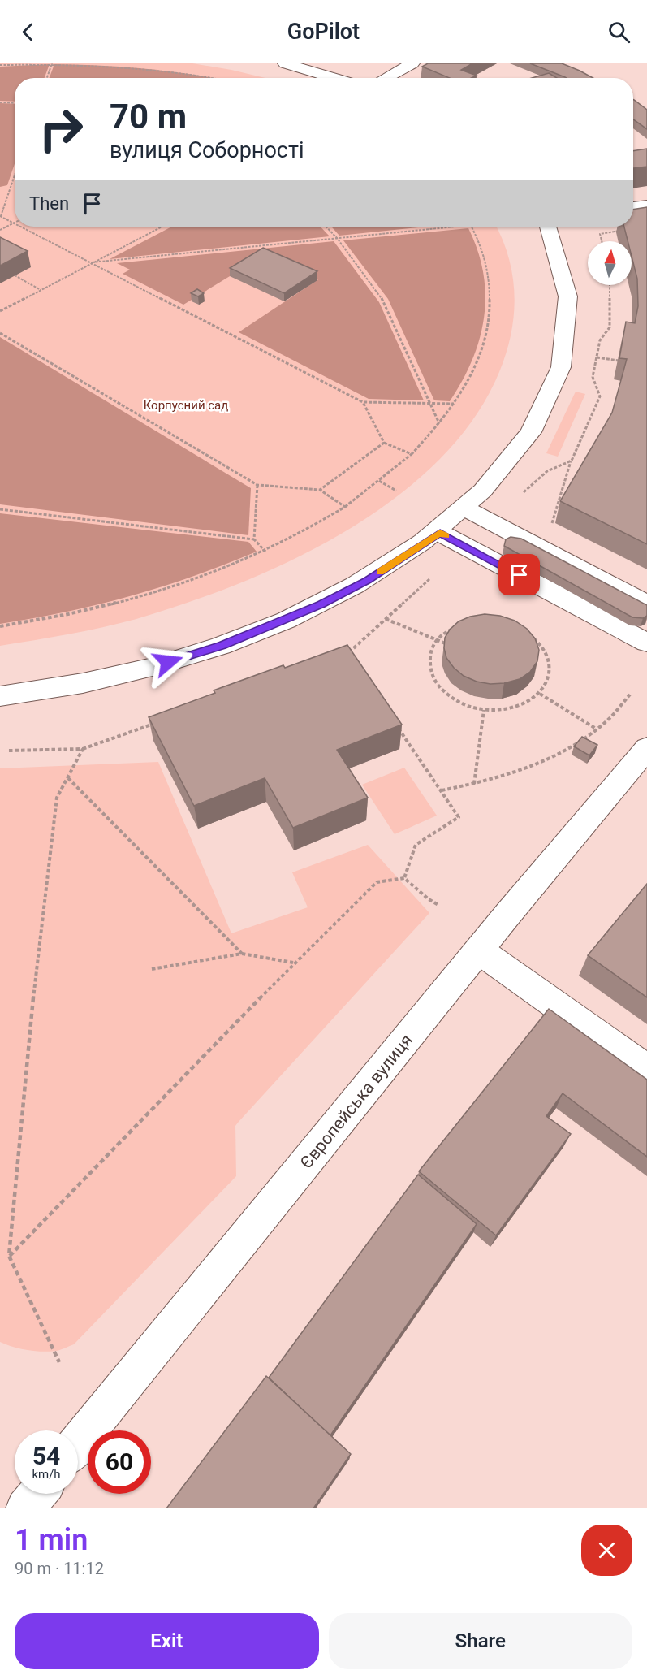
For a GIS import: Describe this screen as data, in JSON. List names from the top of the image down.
{
  "streets": {
    "main road": ["Європейська вулиця"]
  },
  "parks": ["Корпусний сад"],
  "north": "top",
  "page": {
    "header": "GoPilot",
    "turn": ["70 m", "вулиця Соборності"],
    "then": "Then",
    "speed": "54 km/h",
    "limit": "60",
    "heading": ["1 min", "90 m · 11:12"],
    "buttons": ["Exit", "Share"]
  }
}
